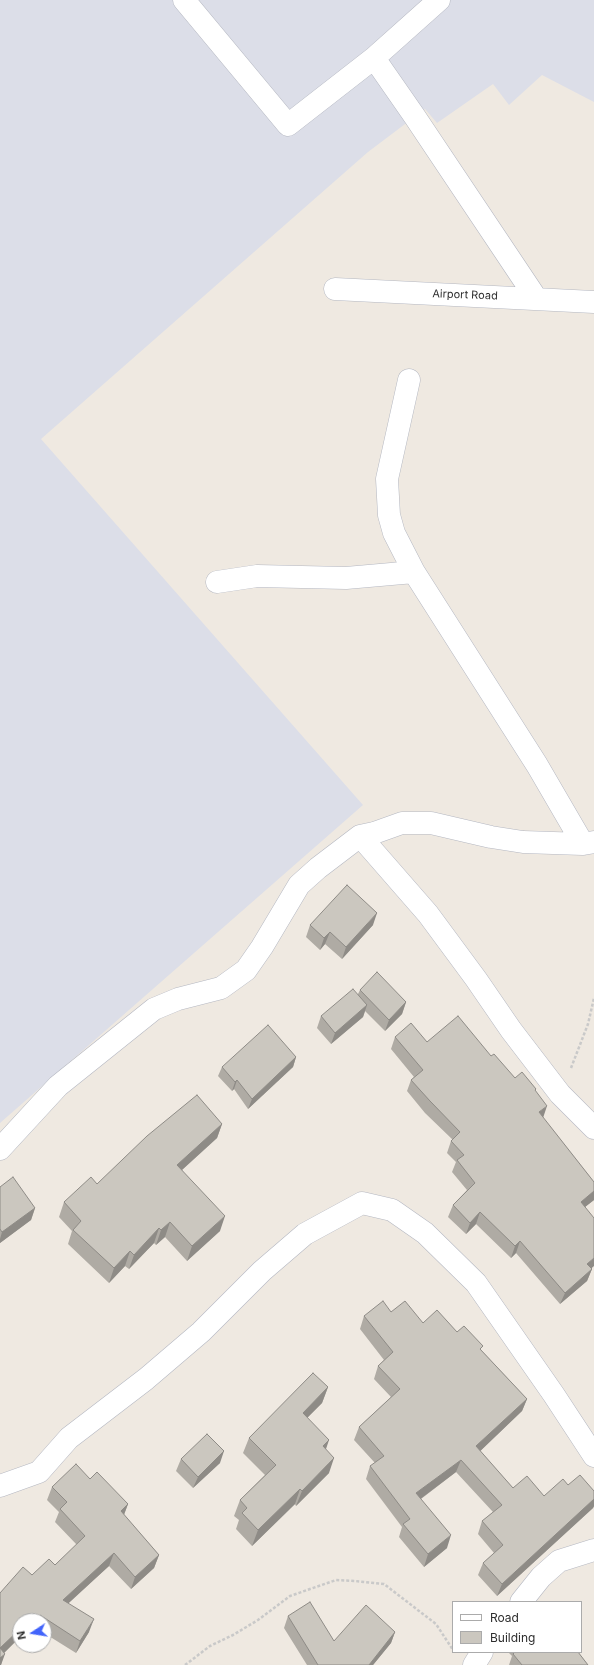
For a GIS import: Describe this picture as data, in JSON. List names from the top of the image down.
{
  "streets": {
    "street": ["Airport Road"]
  },
  "legend": ["Road", "Building"],
  "north": "left"
}
